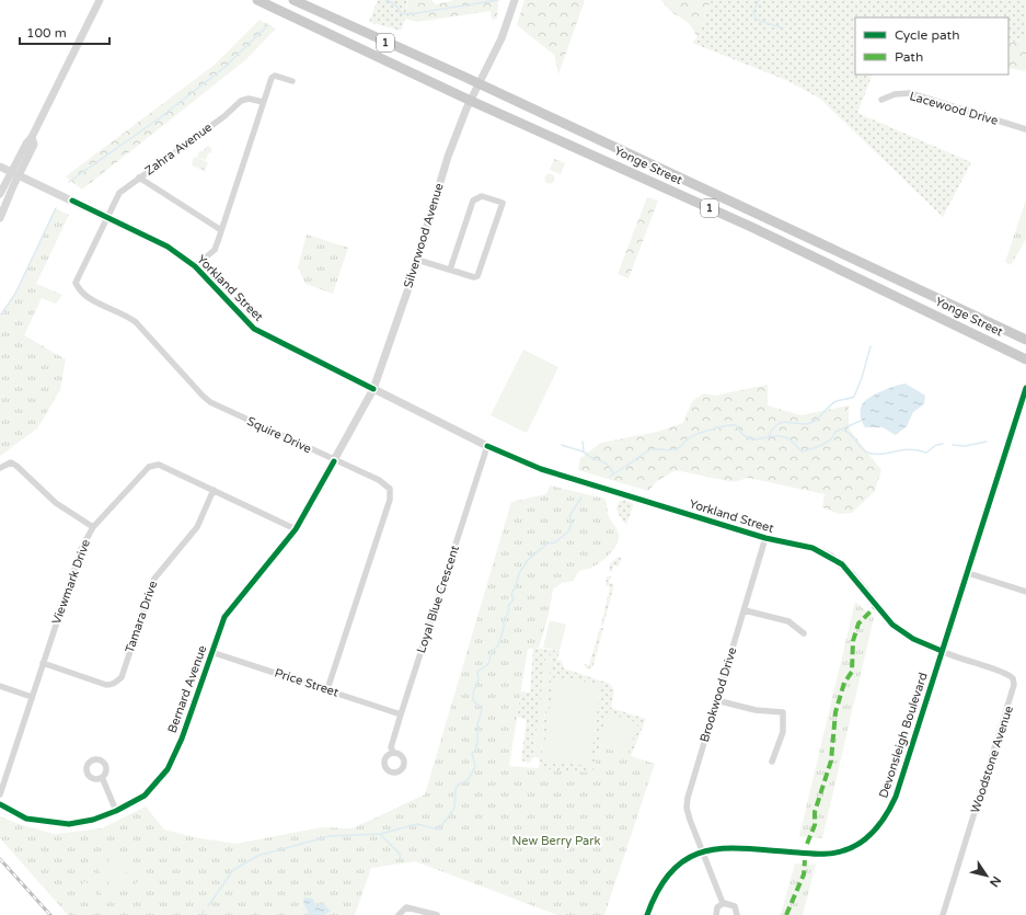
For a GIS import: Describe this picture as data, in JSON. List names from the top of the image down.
{
  "streets": {
    "main road": ["1", "Yonge Street"],
    "street": [
      "Lacewood Drive",
      "Zahra Avenue",
      "Silverwood Avenue",
      "Yorkland Street",
      "Squire Drive",
      "Viewmark Drive",
      "Loyal Blue Crescent",
      "Tamara Drive",
      "Price Street",
      "Bernard Avenue",
      "Brookwood Drive",
      "Devonsleigh Boulevard",
      "Woodstone Avenue"
    ]
  },
  "crossings": [
    ["Zahra Avenue", "Yorkland Street"],
    ["Zahra Avenue", "Squire Drive"],
    ["Yonge Street", "Silverwood Avenue"],
    ["Silverwood Avenue", "Yorkland Street"],
    ["Silverwood Avenue", "Bernard Avenue"],
    ["Yorkland Street", "Squire Drive"],
    ["Yorkland Street", "Loyal Blue Crescent"],
    ["Yorkland Street", "Bernard Avenue"],
    ["Yorkland Street", "Brookwood Drive"],
    ["Yorkland Street", "Devonsleigh Boulevard"],
    ["Yorkland Street", "Woodstone Avenue"],
    ["Squire Drive", "Price Street"],
    ["Squire Drive", "Bernard Avenue"],
    ["Viewmark Drive", "Tamara Drive"],
    ["Viewmark Drive", "Bernard Avenue"],
    ["Loyal Blue Crescent", "Price Street"],
    ["Price Street", "Bernard Avenue"],
    ["Brookwood Drive", "Devonsleigh Boulevard"],
    ["Devonsleigh Boulevard", "Woodstone Avenue"]
  ],
  "parks": ["New Berry Park"],
  "legend": ["Cycle path", "Path"],
  "scale_bar": "100 m",
  "north": "bottom right"
}
